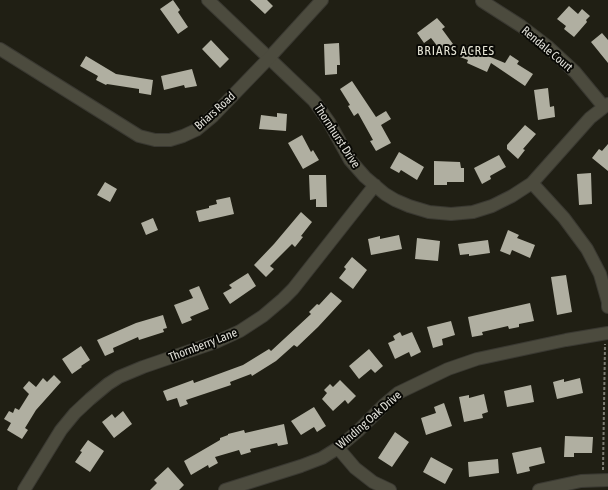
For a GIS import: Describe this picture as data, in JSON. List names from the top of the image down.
{
  "streets": {
    "street": [
      "Rendale Court",
      "Briars Road",
      "Thornhurst Drive",
      "Thornberry Lane",
      "Winding Oak Drive"
    ]
  },
  "crossings": [
    ["Rendale Court", "Thornhurst Drive"],
    ["Briars Road", "Thornhurst Drive"],
    ["Thornhurst Drive", "Thornberry Lane"]
  ],
  "districts": ["BRIARS ACRES"]
}
